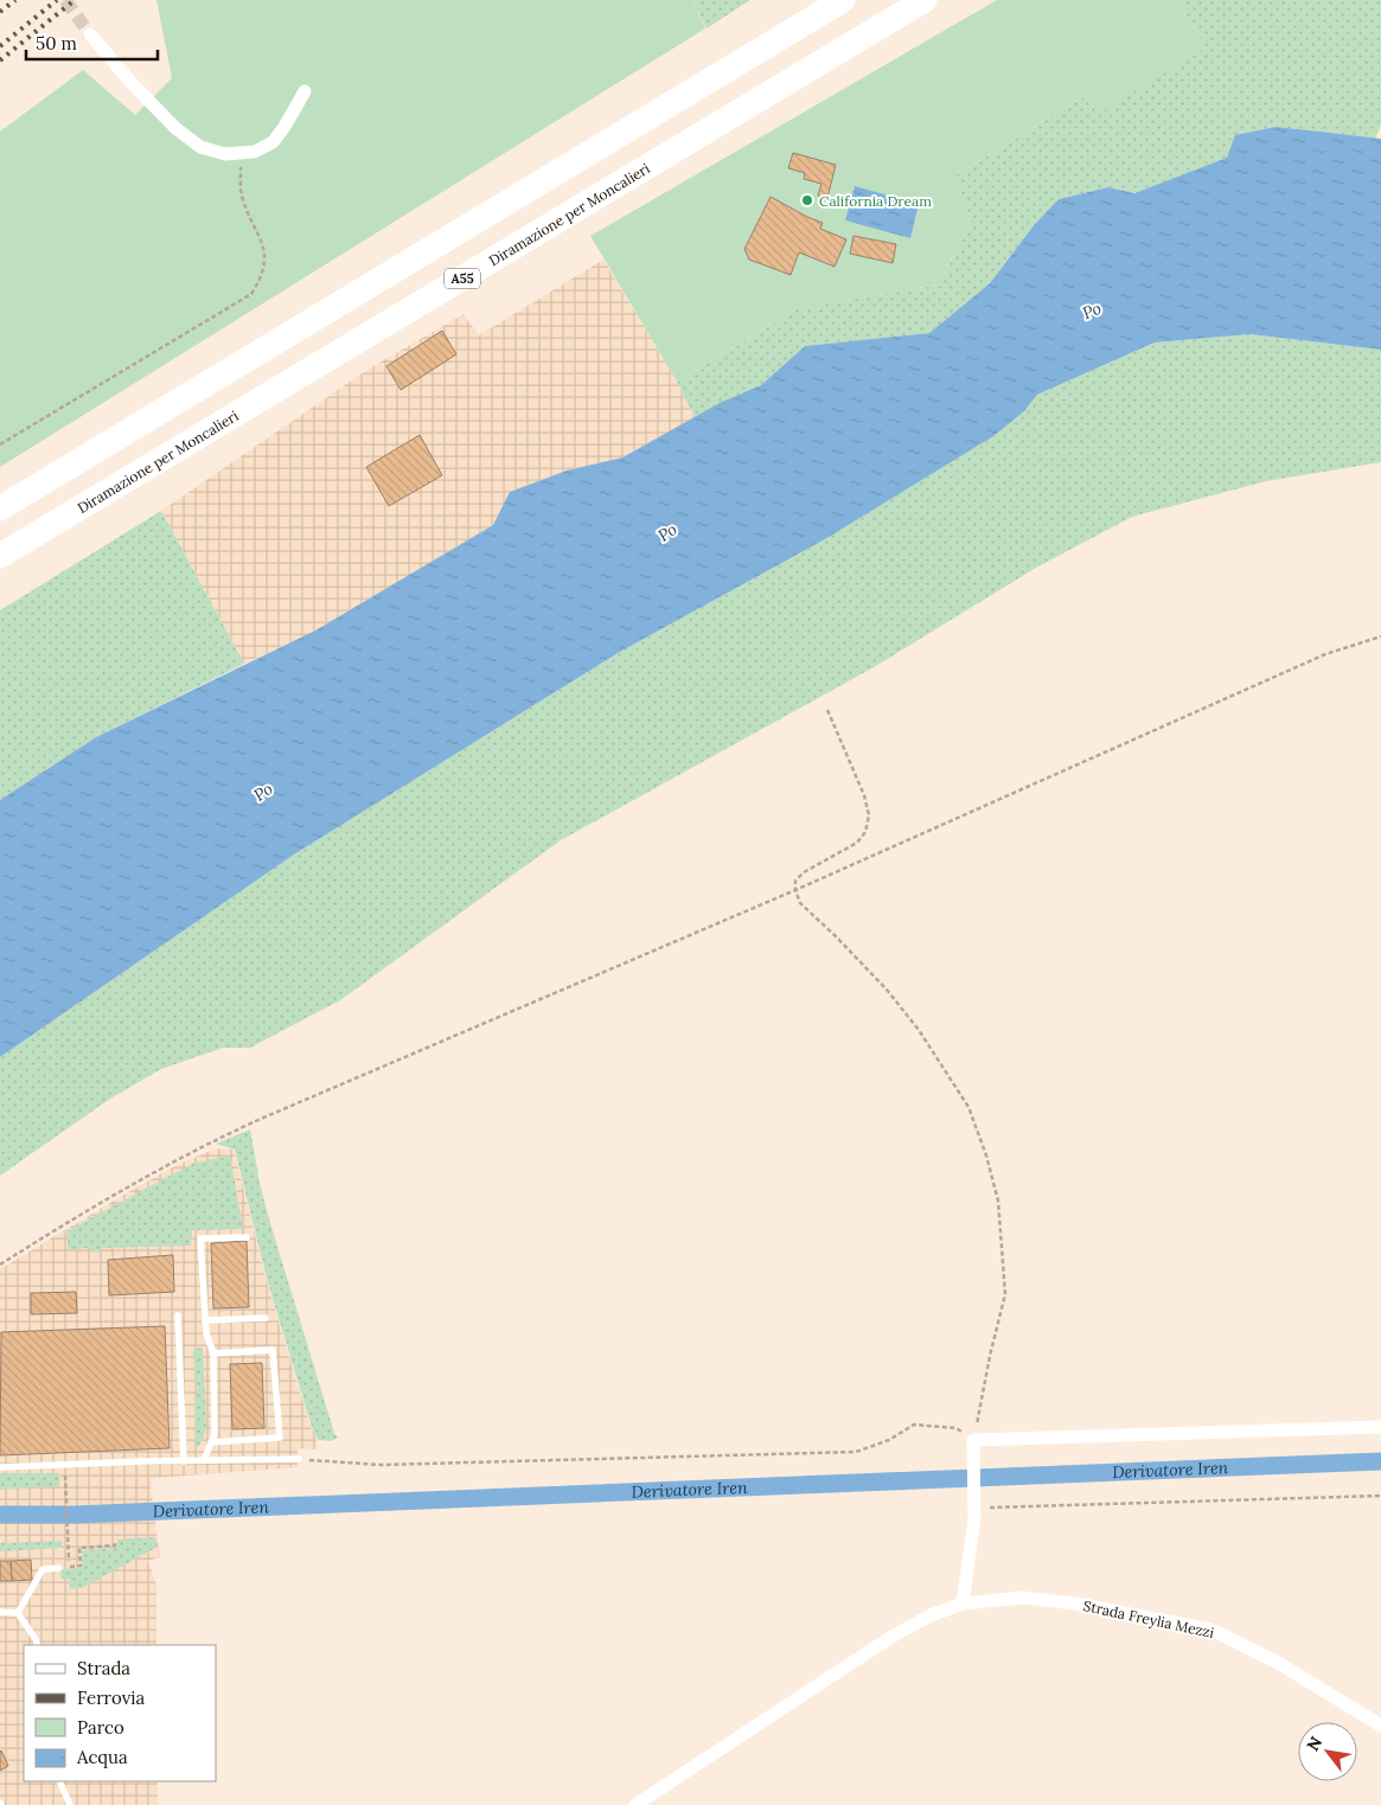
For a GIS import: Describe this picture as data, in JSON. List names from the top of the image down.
{
  "streets": {
    "highway": ["Diramazione per Moncalieri", "A55"],
    "street": ["Strada Freylia Mezzi"]
  },
  "water": ["Po", "Derivatore Iren"],
  "places": ["California Dream"],
  "legend": [
    "Strada",
    "Ferrovia",
    "Parco",
    "Acqua"
  ],
  "scale_bar": "50 m",
  "north": "top left"
}
